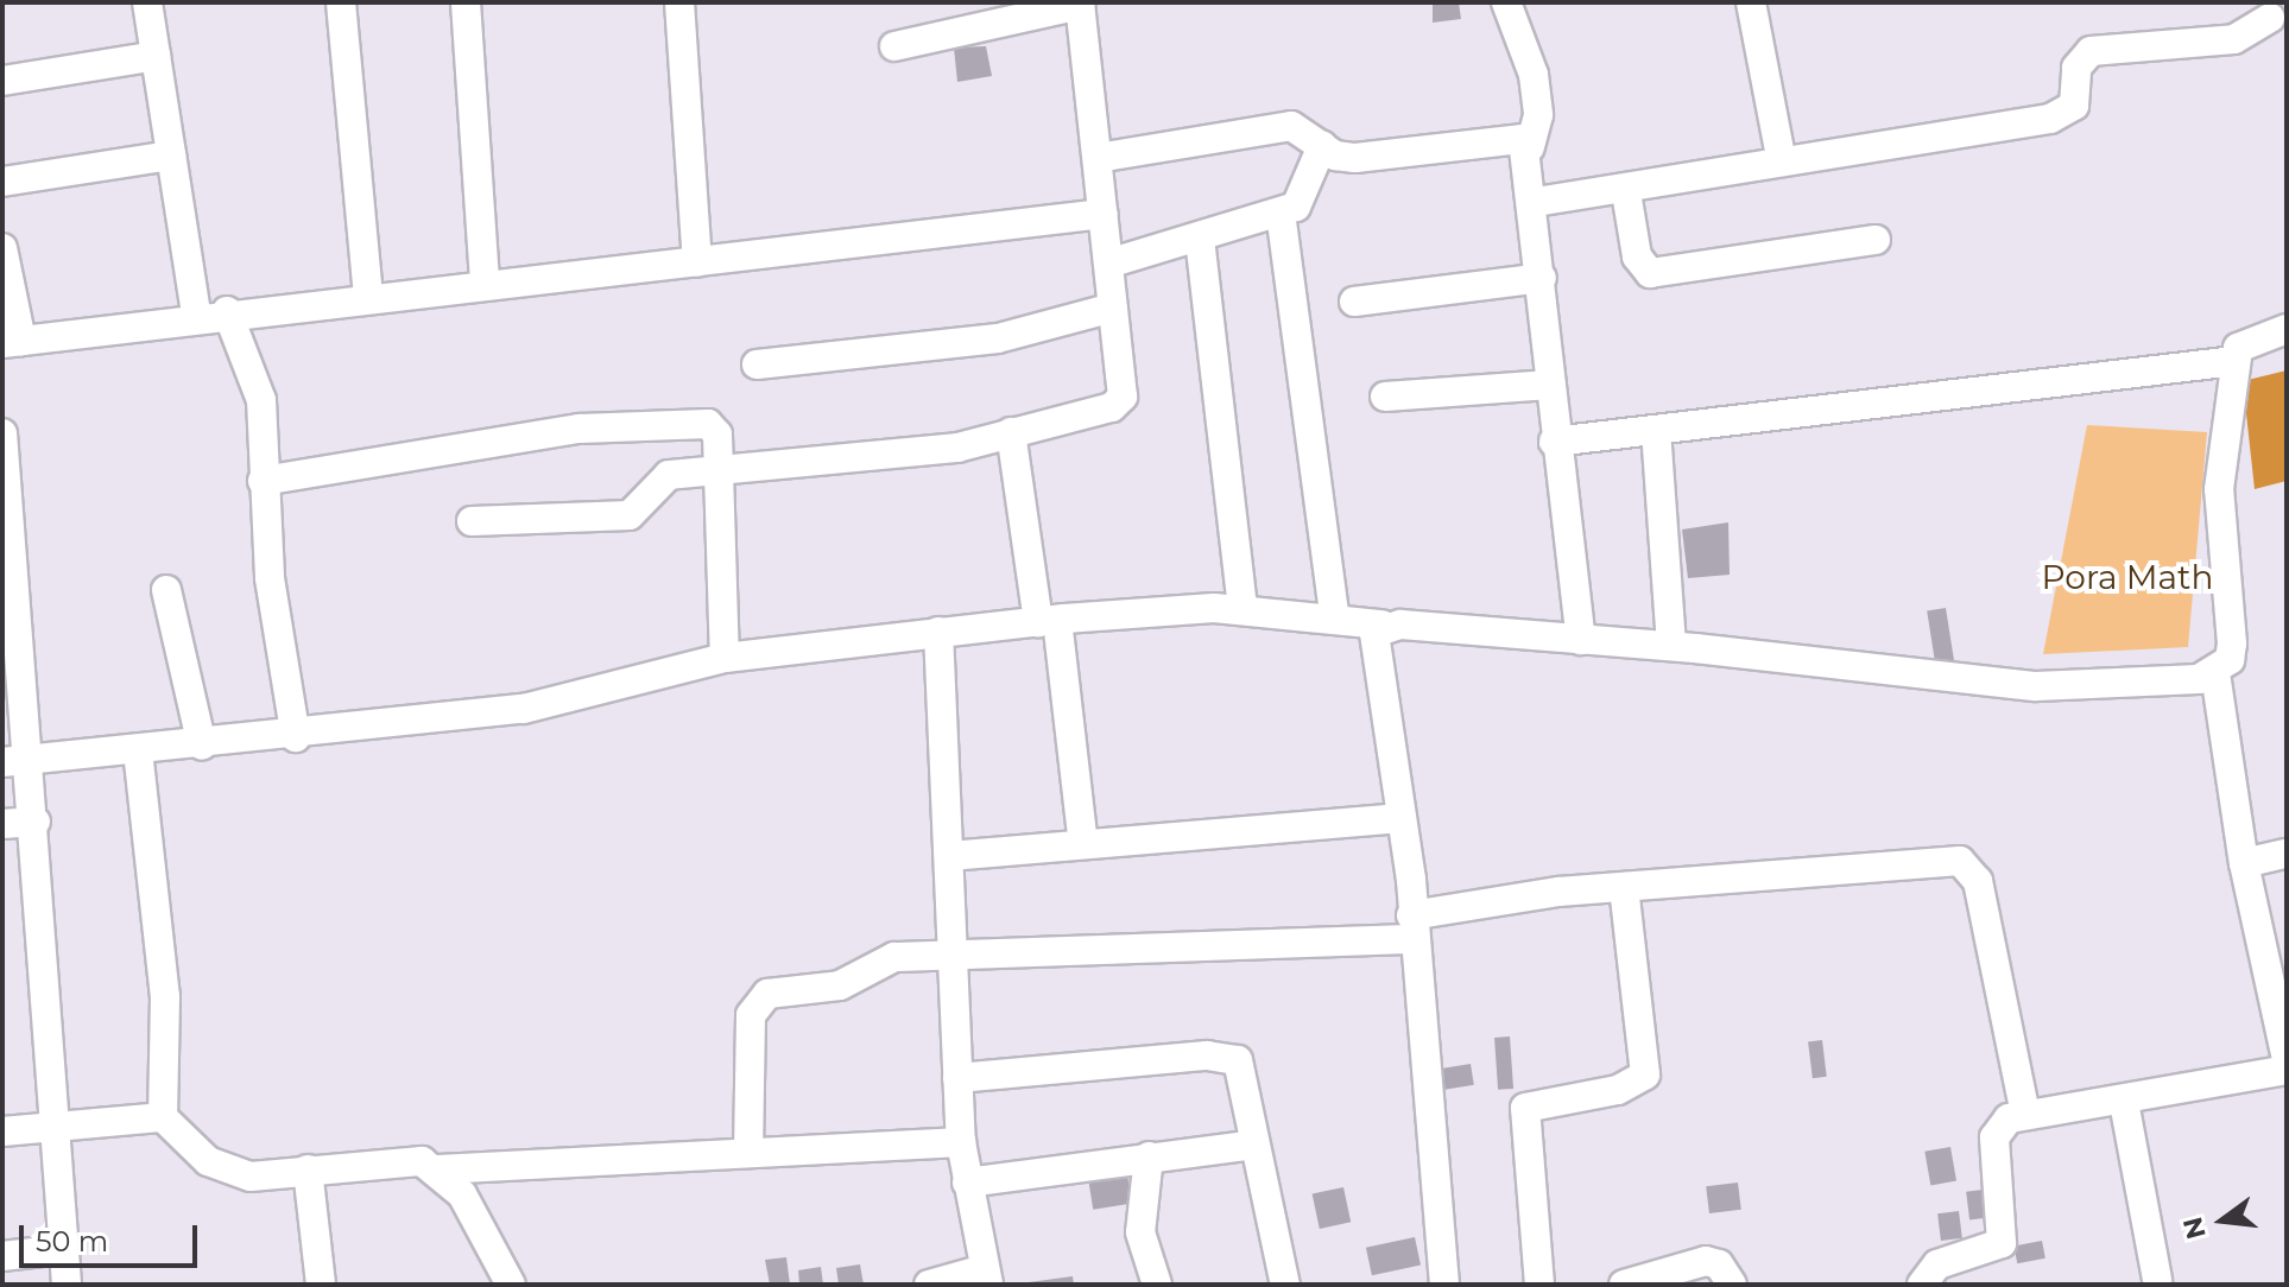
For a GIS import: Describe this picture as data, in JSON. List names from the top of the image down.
{
  "parks": ["Pora Math"],
  "scale_bar": "50 m",
  "north": "left"
}
